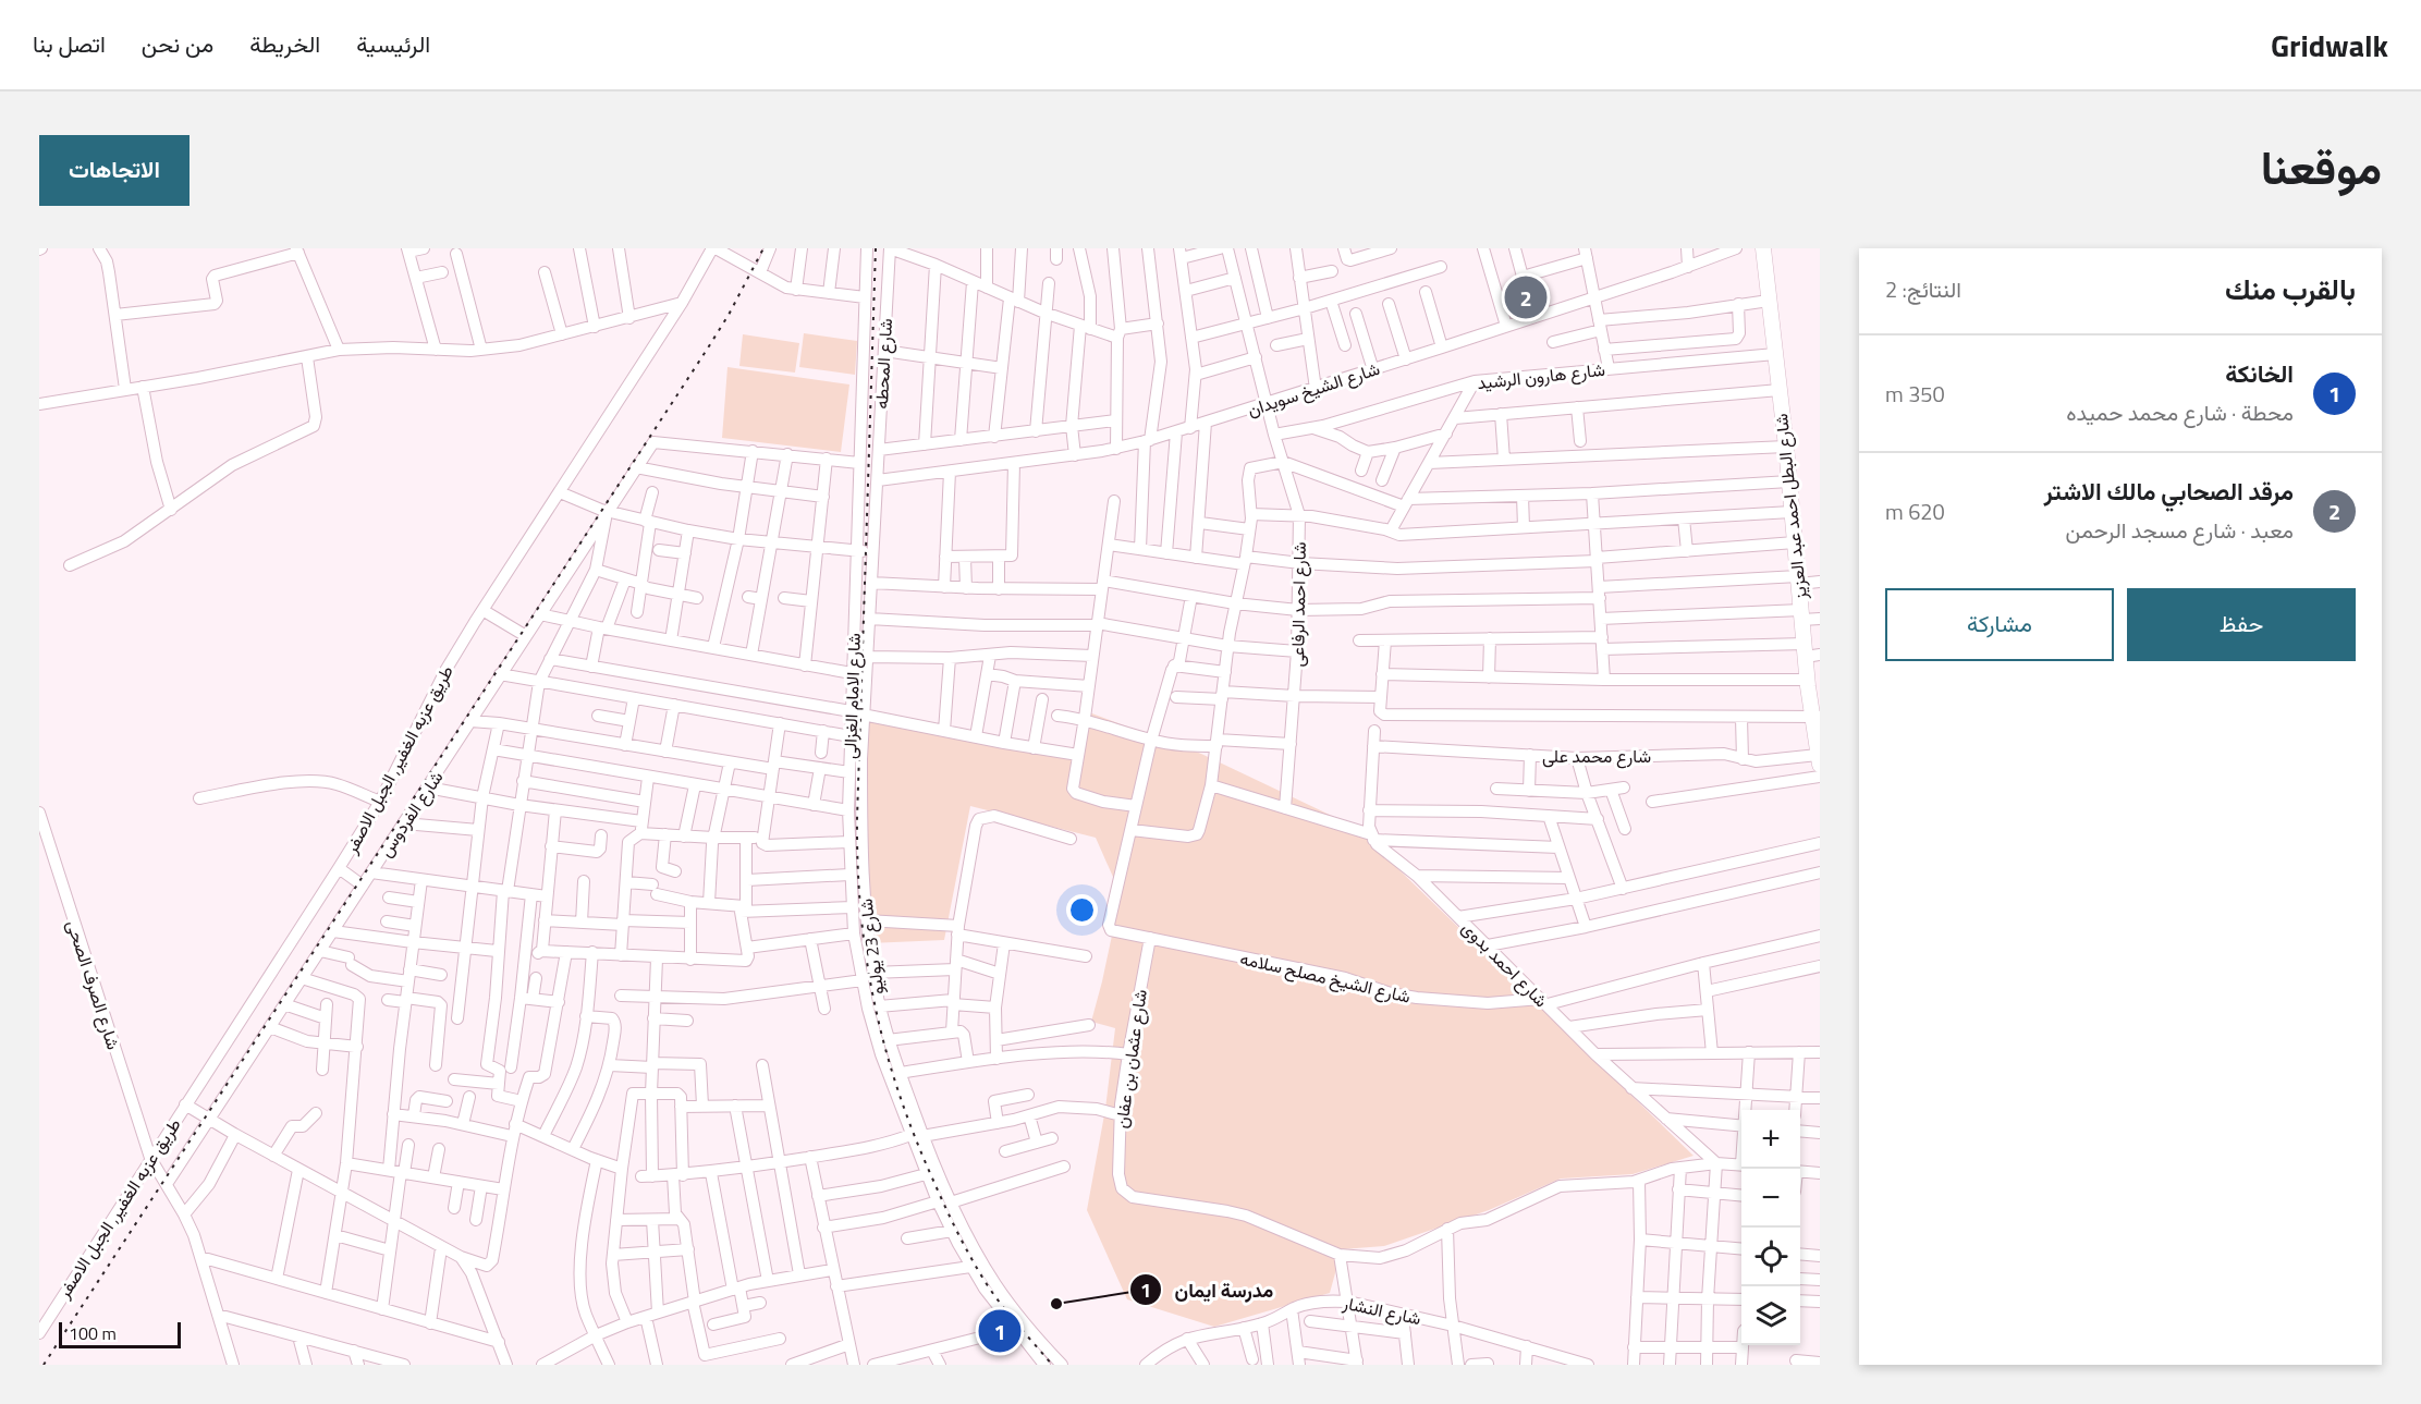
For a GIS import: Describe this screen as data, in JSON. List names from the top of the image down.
{
  "streets": {
    "main road": ["شارع البطل احمد عبد العزيز"],
    "street": [
      "شارع المحطه",
      "شارع هارون الرشيد",
      "شارع الشيخ سويدان",
      "شارع احمد الرفاعى",
      "شارع الامام الغزالى",
      "شارع محمد على",
      "طريق عزبه الغفير, الجبل الاصفر",
      "شارع الفردوس",
      "شارع 23 يوليو",
      "شارع احمد بدوى",
      "شارع الشيخ مصلح سلامه",
      "شارع الصرف الصحى",
      "شارع عثمان بن عفان",
      "شارع النشار"
    ]
  },
  "crossings": [
    ["شارع المحطه", "شارع الشيخ سويدان"],
    ["شارع المحطه", "شارع 23 يوليو"],
    ["شارع هارون الرشيد", "شارع البطل احمد عبد العزيز"],
    ["شارع هارون الرشيد", "شارع احمد الرفاعى"],
    ["شارع الشيخ سويدان", "شارع احمد الرفاعى"],
    ["شارع الشيخ سويدان", "شارع 23 يوليو"],
    ["شارع البطل احمد عبد العزيز", "شارع محمد على"],
    ["شارع الامام الغزالى", "شارع 23 يوليو"],
    ["طريق عزبه الغفير, الجبل الاصفر", "شارع الصرف الصحى"],
    ["شارع الفردوس", "شارع الصرف الصحى"],
    ["شارع احمد بدوى", "شارع الشيخ مصلح سلامه"],
    ["شارع احمد بدوى", "شارع عثمان بن عفان"],
    ["شارع الشيخ مصلح سلامه", "شارع عثمان بن عفان"]
  ],
  "places": ["مدرسة ايمان"],
  "scale_bar": "100 m",
  "page": {
    "header": "Gridwalk",
    "nav": [
      "الرئيسية",
      "الخريطة",
      "من نحن",
      "اتصل بنا"
    ],
    "title": "موقعنا",
    "buttons": [
      "الاتجاهات",
      ["حفظ", "مشاركة"]
    ],
    "heading": ["بالقرب منك", "النتائج: 2"],
    "pins": ["2", "1"],
    "list": [
      {
        "mark": "1",
        "name": "الخانكة",
        "note": "محطة · شارع محمد حميده",
        "value": "350 m"
      },
      {
        "mark": "2",
        "name": "مرقد الصحابي مالك الاشتر",
        "note": "معبد · شارع مسجد الرحمن",
        "value": "620 m"
      }
    ],
    "map_buttons": ["+", "−"],
    "scale": "100 m"
  }
}
